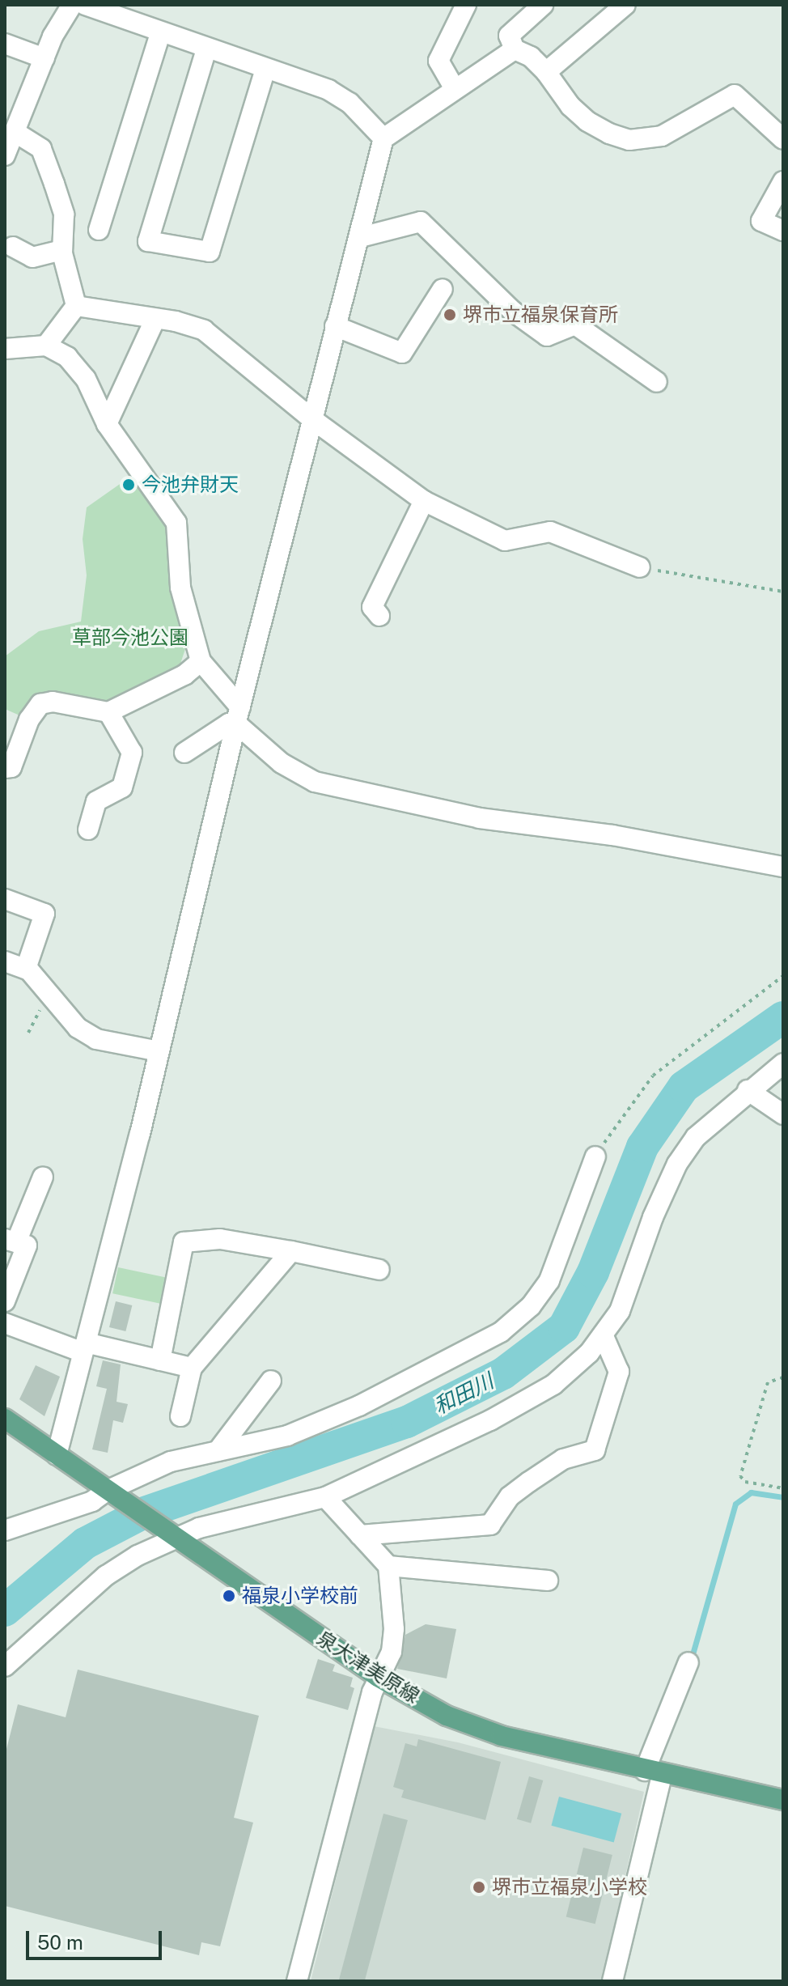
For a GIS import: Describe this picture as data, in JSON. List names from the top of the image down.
{
  "streets": {
    "main road": ["泉大津美原線"]
  },
  "water": ["和田川"],
  "parks": ["草部今池公園"],
  "places": [
    "堺市立福泉保育所",
    "今池弁財天",
    "福泉小学校前",
    "堺市立福泉小学校"
  ],
  "scale_bar": "50 m"
}
